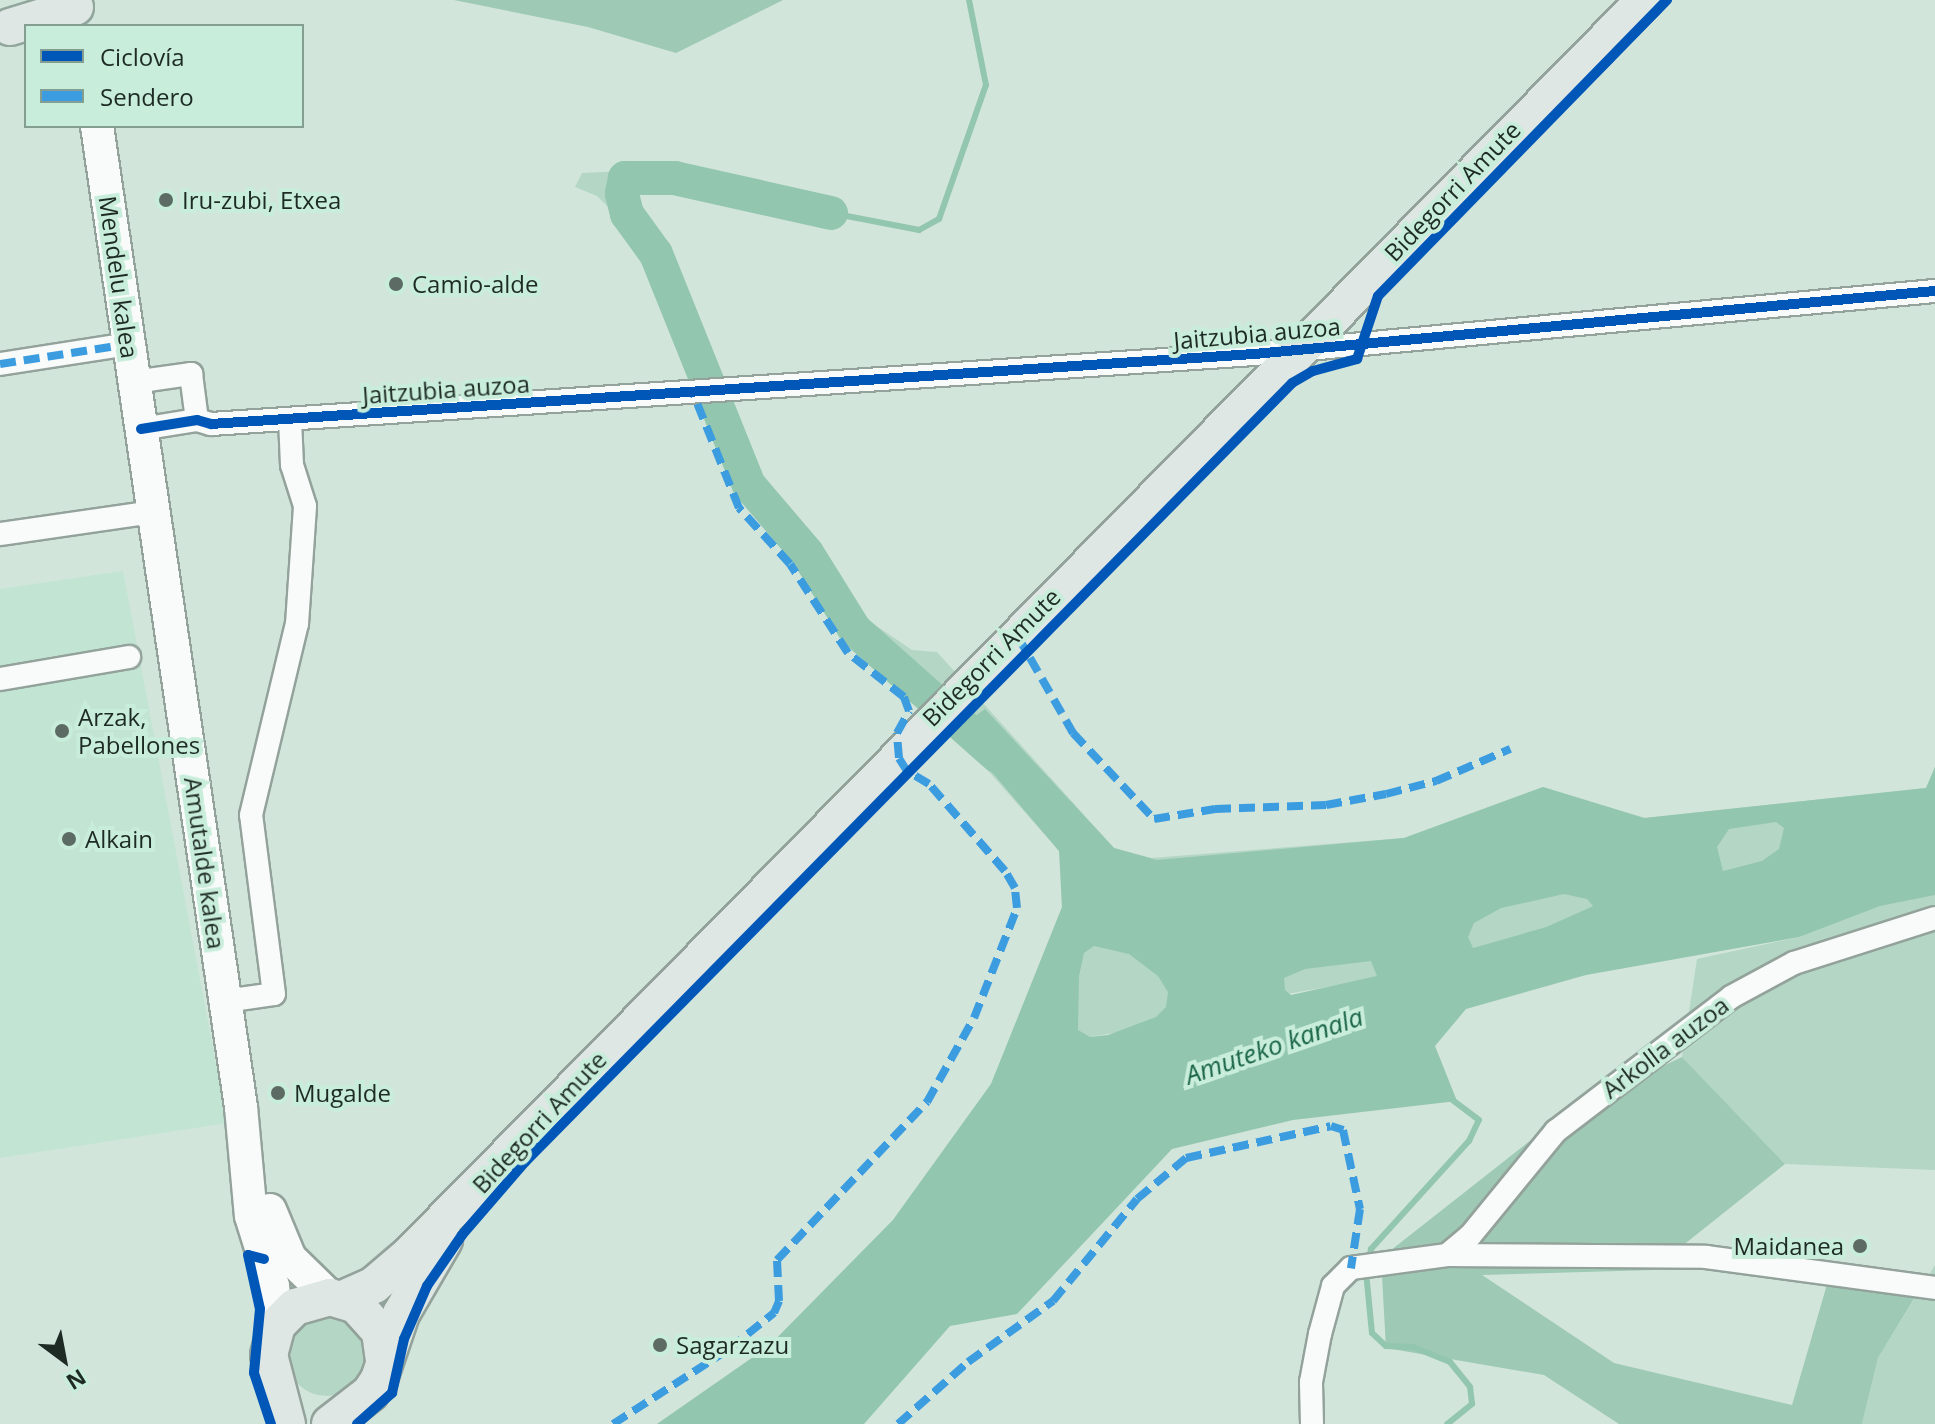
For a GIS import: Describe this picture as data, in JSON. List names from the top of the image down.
{
  "streets": {
    "main road": ["Mendelu kalea", "Amutalde kalea"],
    "street": ["Jaitzubia auzoa", "Arkolla auzoa"],
    "cycle path": ["Bidegorri Amute"]
  },
  "crossings": [
    ["Mendelu kalea", "Jaitzubia auzoa"],
    ["Mendelu kalea", "Amutalde kalea"],
    ["Jaitzubia auzoa", "Amutalde kalea"]
  ],
  "water": ["Amuteko kanala"],
  "places": [
    "Iru-zubi, Etxea",
    "Camio-alde",
    "Arzak, Pabellones",
    "Alkain",
    "Mugalde",
    "Maidanea",
    "Sagarzazu"
  ],
  "legend": ["Ciclovía", "Sendero"],
  "north": "bottom right"
}
